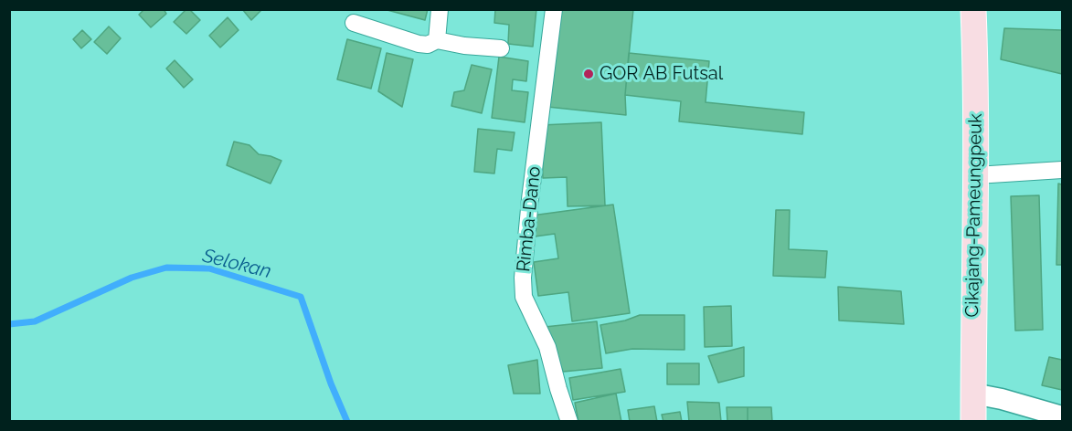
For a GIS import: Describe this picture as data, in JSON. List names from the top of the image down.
{
  "streets": {
    "main road": ["Cikajang-Pameungpeuk"],
    "street": ["Rimba-Dano"]
  },
  "water": ["Selokan"],
  "places": ["GOR AB Futsal"]
}
